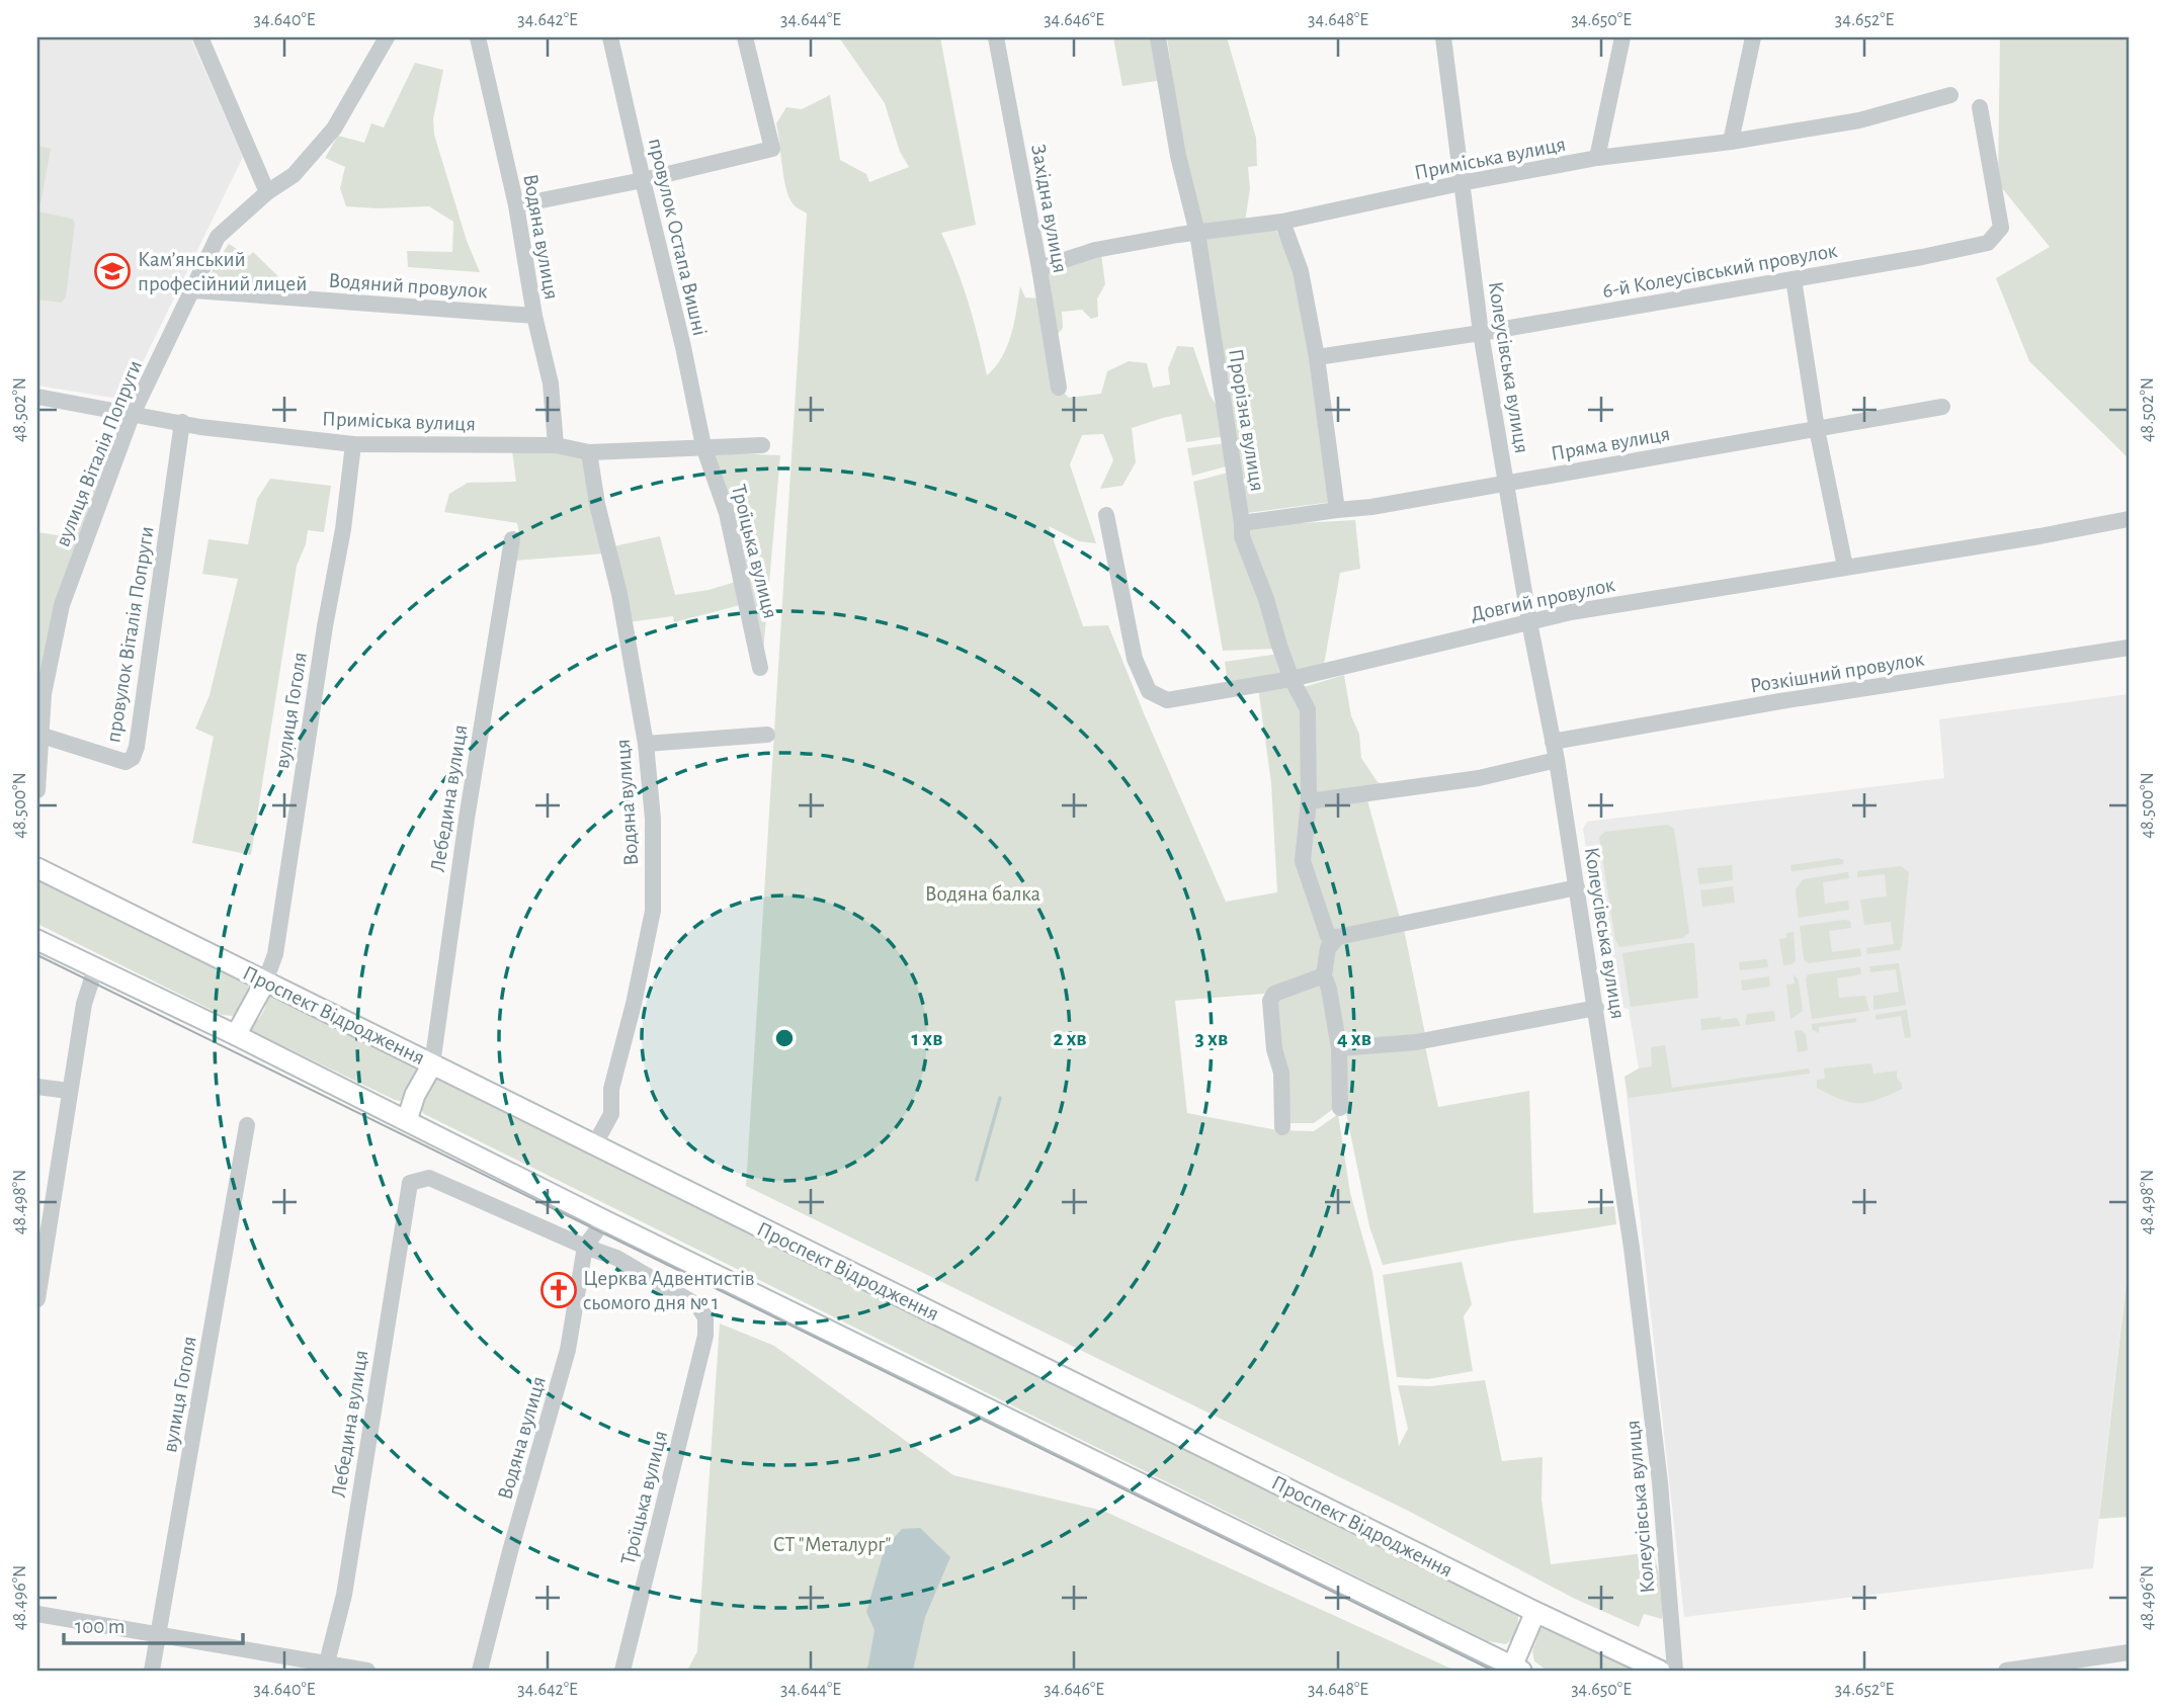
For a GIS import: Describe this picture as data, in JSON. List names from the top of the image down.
{
  "streets": {
    "main road": ["Проспект Відродження"],
    "street": [
      "Приміська вулиця",
      "Західна вулиця",
      "Водяна вулиця",
      "провулок Остапа Вишні",
      "6-й Колеусівський провулок",
      "Водяний провулок",
      "Колеусівська вулиця",
      "Прорізна вулиця",
      "Пряма вулиця",
      "вулиця Віталія Попруги",
      "Троїцька вулиця",
      "Довгий провулок",
      "провулок Віталія Попруги",
      "Розкішний провулок",
      "вулиця Гоголя",
      "Лебедина вулиця"
    ]
  },
  "crossings": [
    ["Приміська вулиця", "Західна вулиця"],
    ["Приміська вулиця", "Водяна вулиця"],
    ["Приміська вулиця", "провулок Остапа Вишні"],
    ["Приміська вулиця", "Колеусівська вулиця"],
    ["Приміська вулиця", "Прорізна вулиця"],
    ["Приміська вулиця", "вулиця Віталія Попруги"],
    ["Приміська вулиця", "Троїцька вулиця"],
    ["Приміська вулиця", "провулок Віталія Попруги"],
    ["Приміська вулиця", "вулиця Гоголя"],
    ["Водяна вулиця", "Водяний провулок"],
    ["Водяна вулиця", "Троїцька вулиця"],
    ["Водяна вулиця", "Лебедина вулиця"],
    ["Водяна вулиця", "Проспект Відродження"],
    ["провулок Остапа Вишні", "Троїцька вулиця"],
    ["6-й Колеусівський провулок", "Колеусівська вулиця"],
    ["Водяний провулок", "вулиця Віталія Попруги"],
    ["Колеусівська вулиця", "Пряма вулиця"],
    ["Колеусівська вулиця", "Довгий провулок"],
    ["Колеусівська вулиця", "Розкішний провулок"],
    ["Прорізна вулиця", "Пряма вулиця"],
    ["Прорізна вулиця", "Довгий провулок"],
    ["вулиця Віталія Попруги", "провулок Віталія Попруги"],
    ["Троїцька вулиця", "Лебедина вулиця"],
    ["вулиця Гоголя", "Проспект Відродження"],
    ["Лебедина вулиця", "Проспект Відродження"]
  ],
  "parks": ["Водяна балка", "СТ \"Металург\""],
  "places": {
    "school or university": ["Кам’янський професійний лицей"],
    "church": ["Церква Адвентистів сьомого дня № 1"]
  },
  "scale_bar": "100 m",
  "coordinates": [
    "34.640°E",
    "34.642°E",
    "34.644°E",
    "34.646°E",
    "34.648°E",
    "34.650°E",
    "34.652°E",
    "48.502°N",
    "48.500°N",
    "48.498°N",
    "48.496°N"
  ],
  "rings": [
    "1 хв",
    "2 хв",
    "3 хв",
    "4 хв"
  ]
}
